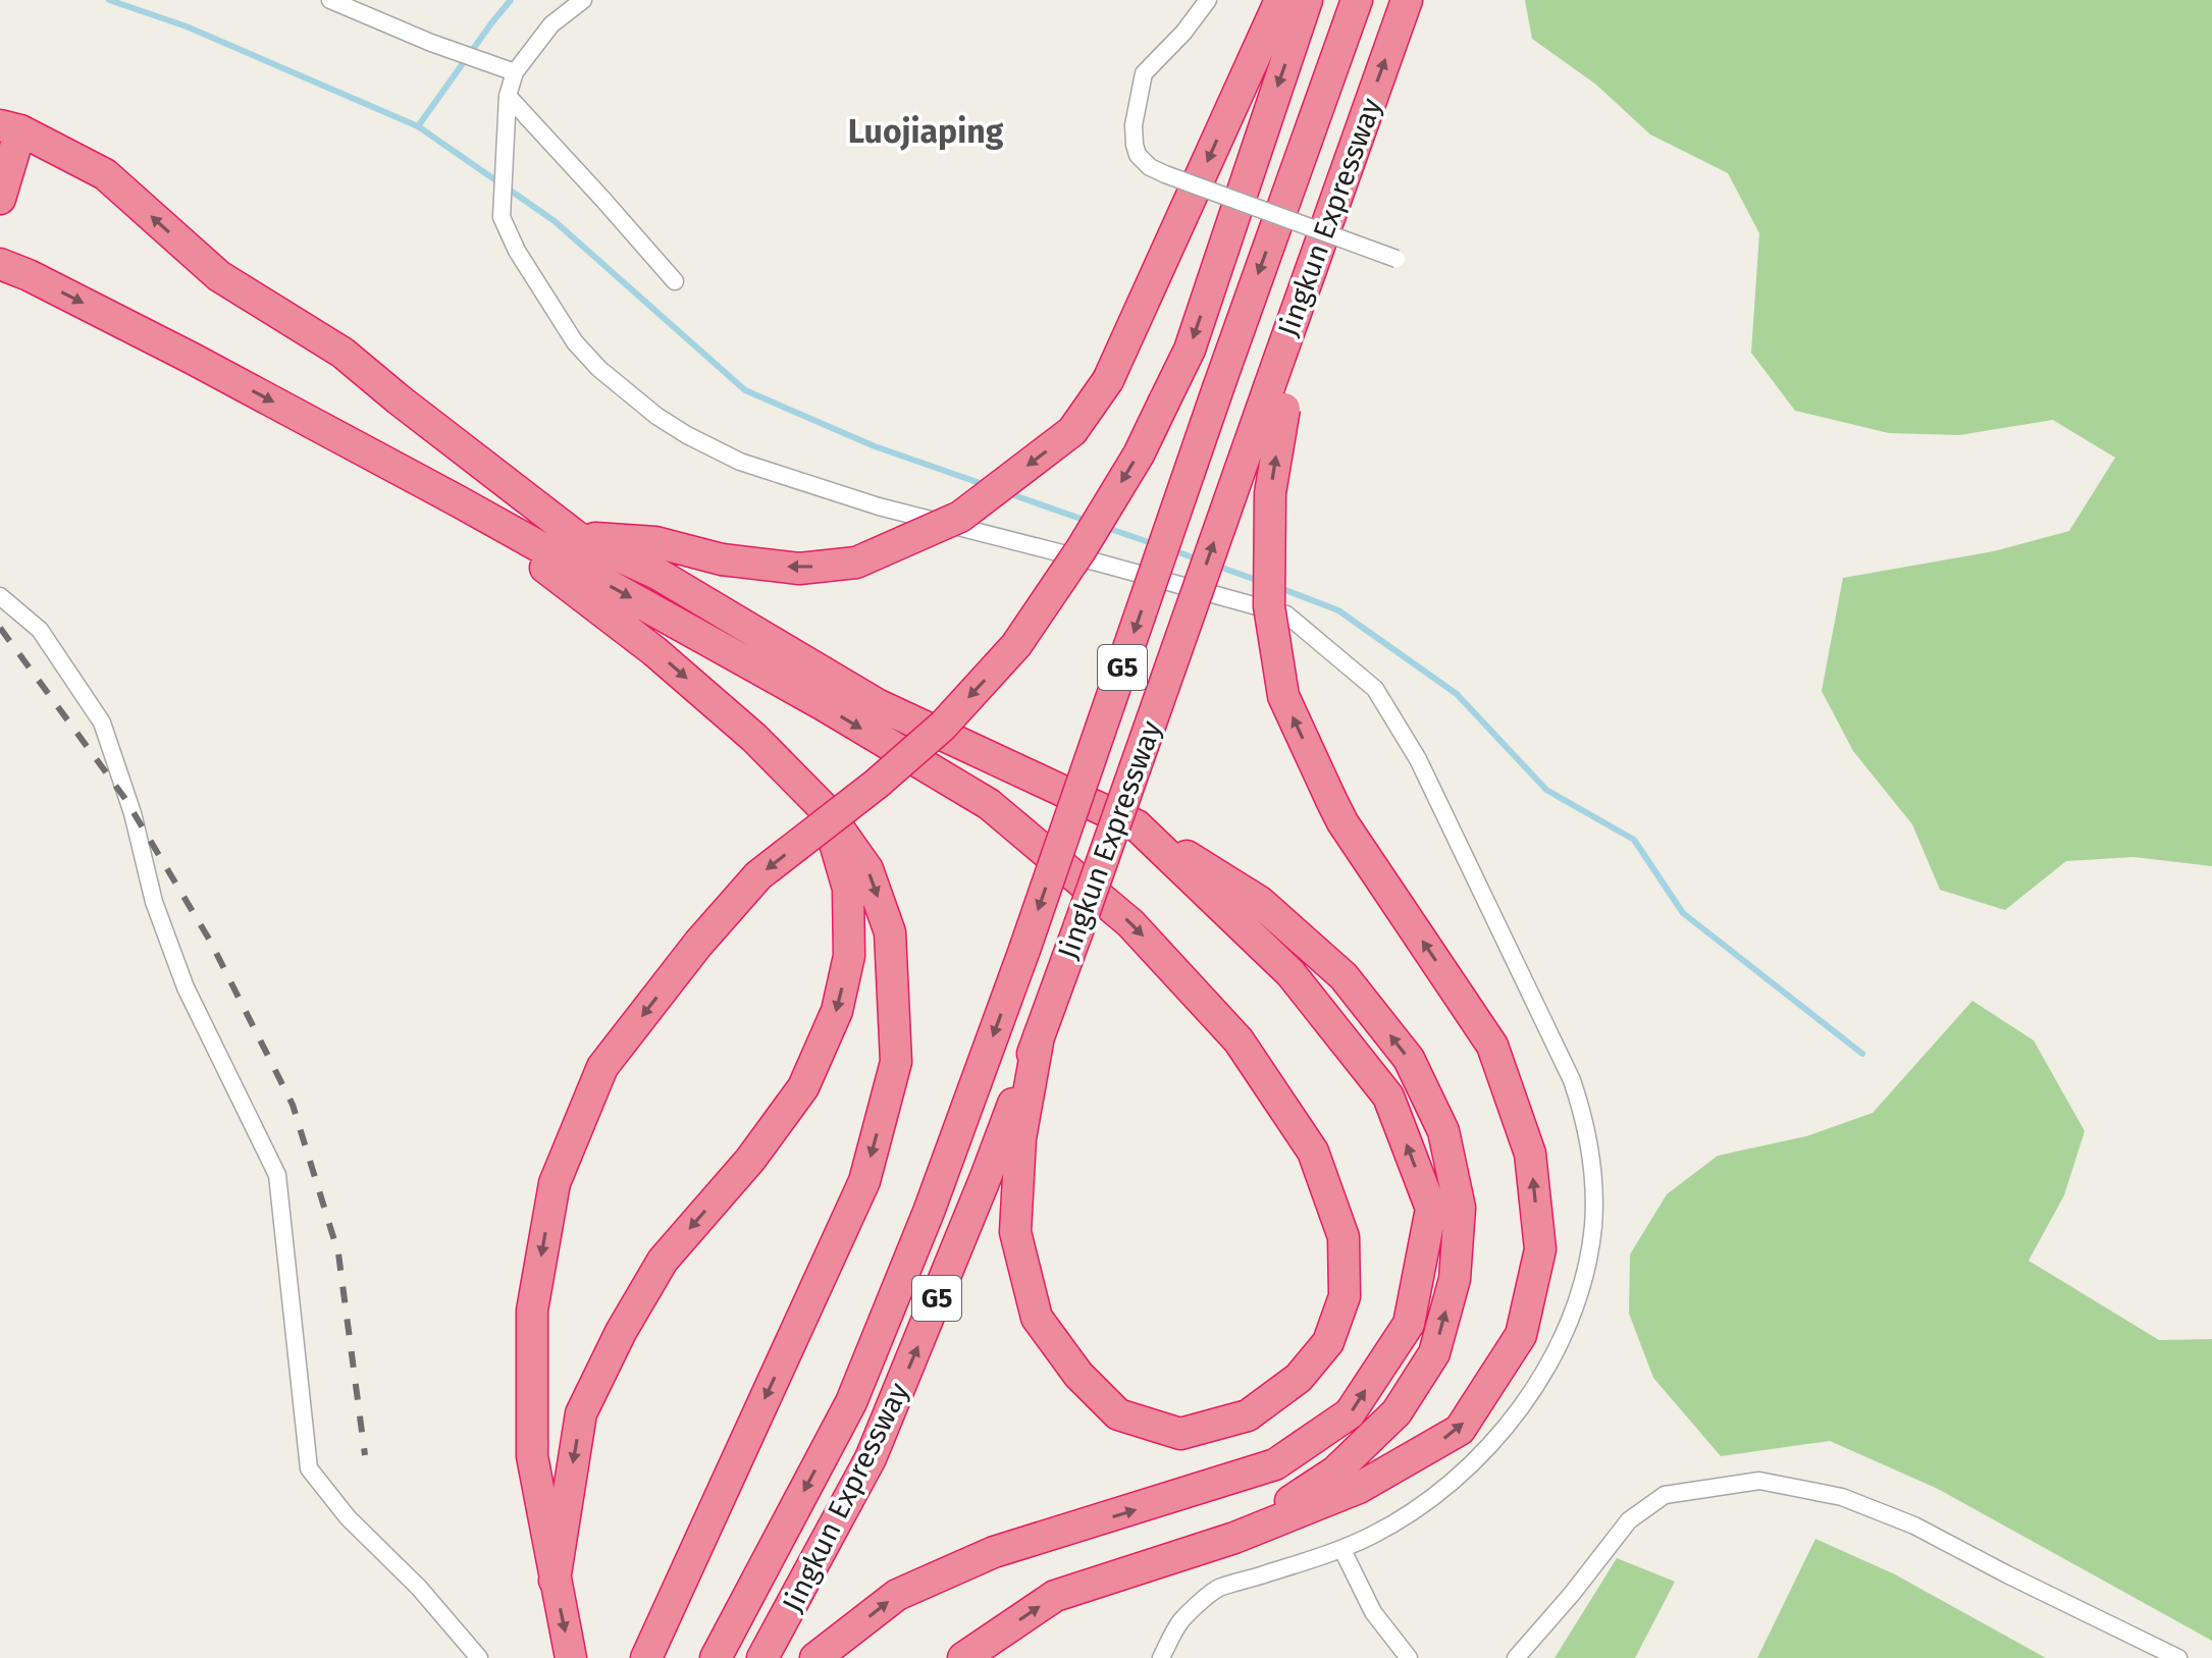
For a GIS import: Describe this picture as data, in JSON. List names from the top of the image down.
{
  "streets": {
    "highway": ["Jingkun Expressway", "G5"]
  },
  "districts": ["Luojiaping"]
}
